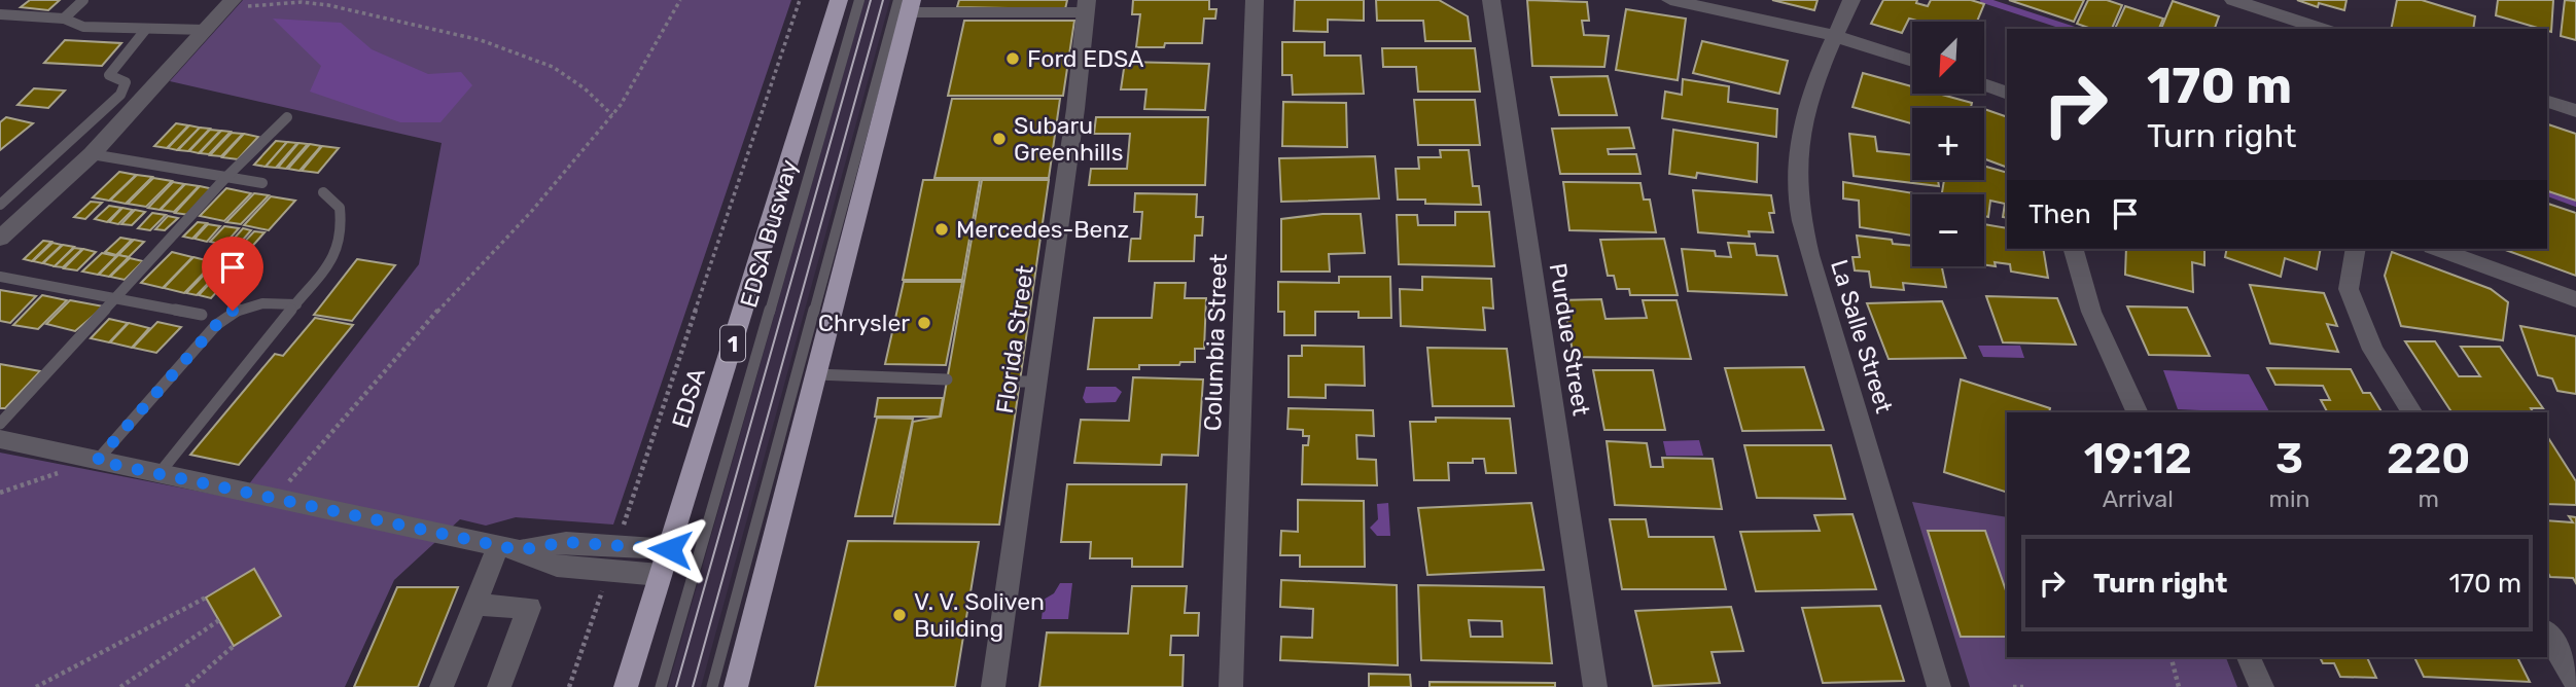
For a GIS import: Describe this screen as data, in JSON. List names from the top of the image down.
{
  "streets": {
    "highway": ["1", "EDSA"],
    "street": [
      "La Salle Street",
      "Florida Street",
      "Purdue Street",
      "Columbia Street"
    ],
    "lane": ["EDSA Busway"]
  },
  "places": [
    "Ford EDSA",
    "Subaru Greenhills",
    "Mercedes-Benz",
    "Chrysler",
    "V. V. Soliven Building"
  ],
  "north": "bottom left",
  "page": {
    "map_buttons": ["+", "−"],
    "turn": ["170 m", "Turn right"],
    "then": "Then",
    "eta": [
      "19:12",
      "Arrival",
      "3",
      "min",
      "220",
      "m"
    ],
    "list": [
      {
        "name": "Turn right",
        "value": "170 m"
      }
    ]
  }
}
